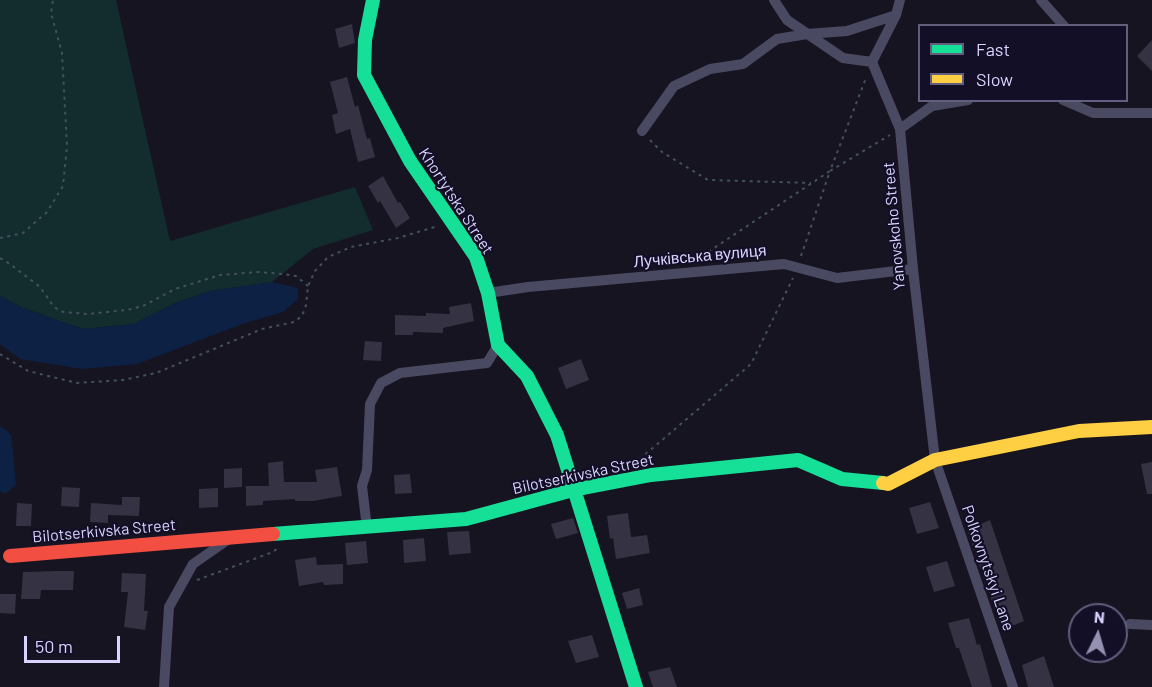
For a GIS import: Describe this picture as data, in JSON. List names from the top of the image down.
{
  "streets": {
    "street": [
      "Khortytska Street",
      "Yanovskoho Street",
      "Лучківська вулиця",
      "Bilotserkivska Street",
      "Polkovnytskyi Lane"
    ]
  },
  "crossings": [
    ["Khortytska Street", "Лучківська вулиця"],
    ["Yanovskoho Street", "Лучківська вулиця"],
    ["Yanovskoho Street", "Bilotserkivska Street"],
    ["Yanovskoho Street", "Polkovnytskyi Lane"],
    ["Bilotserkivska Street", "Polkovnytskyi Lane"]
  ],
  "legend": ["Fast", "Slow"],
  "scale_bar": "50 m",
  "north": "top"
}
